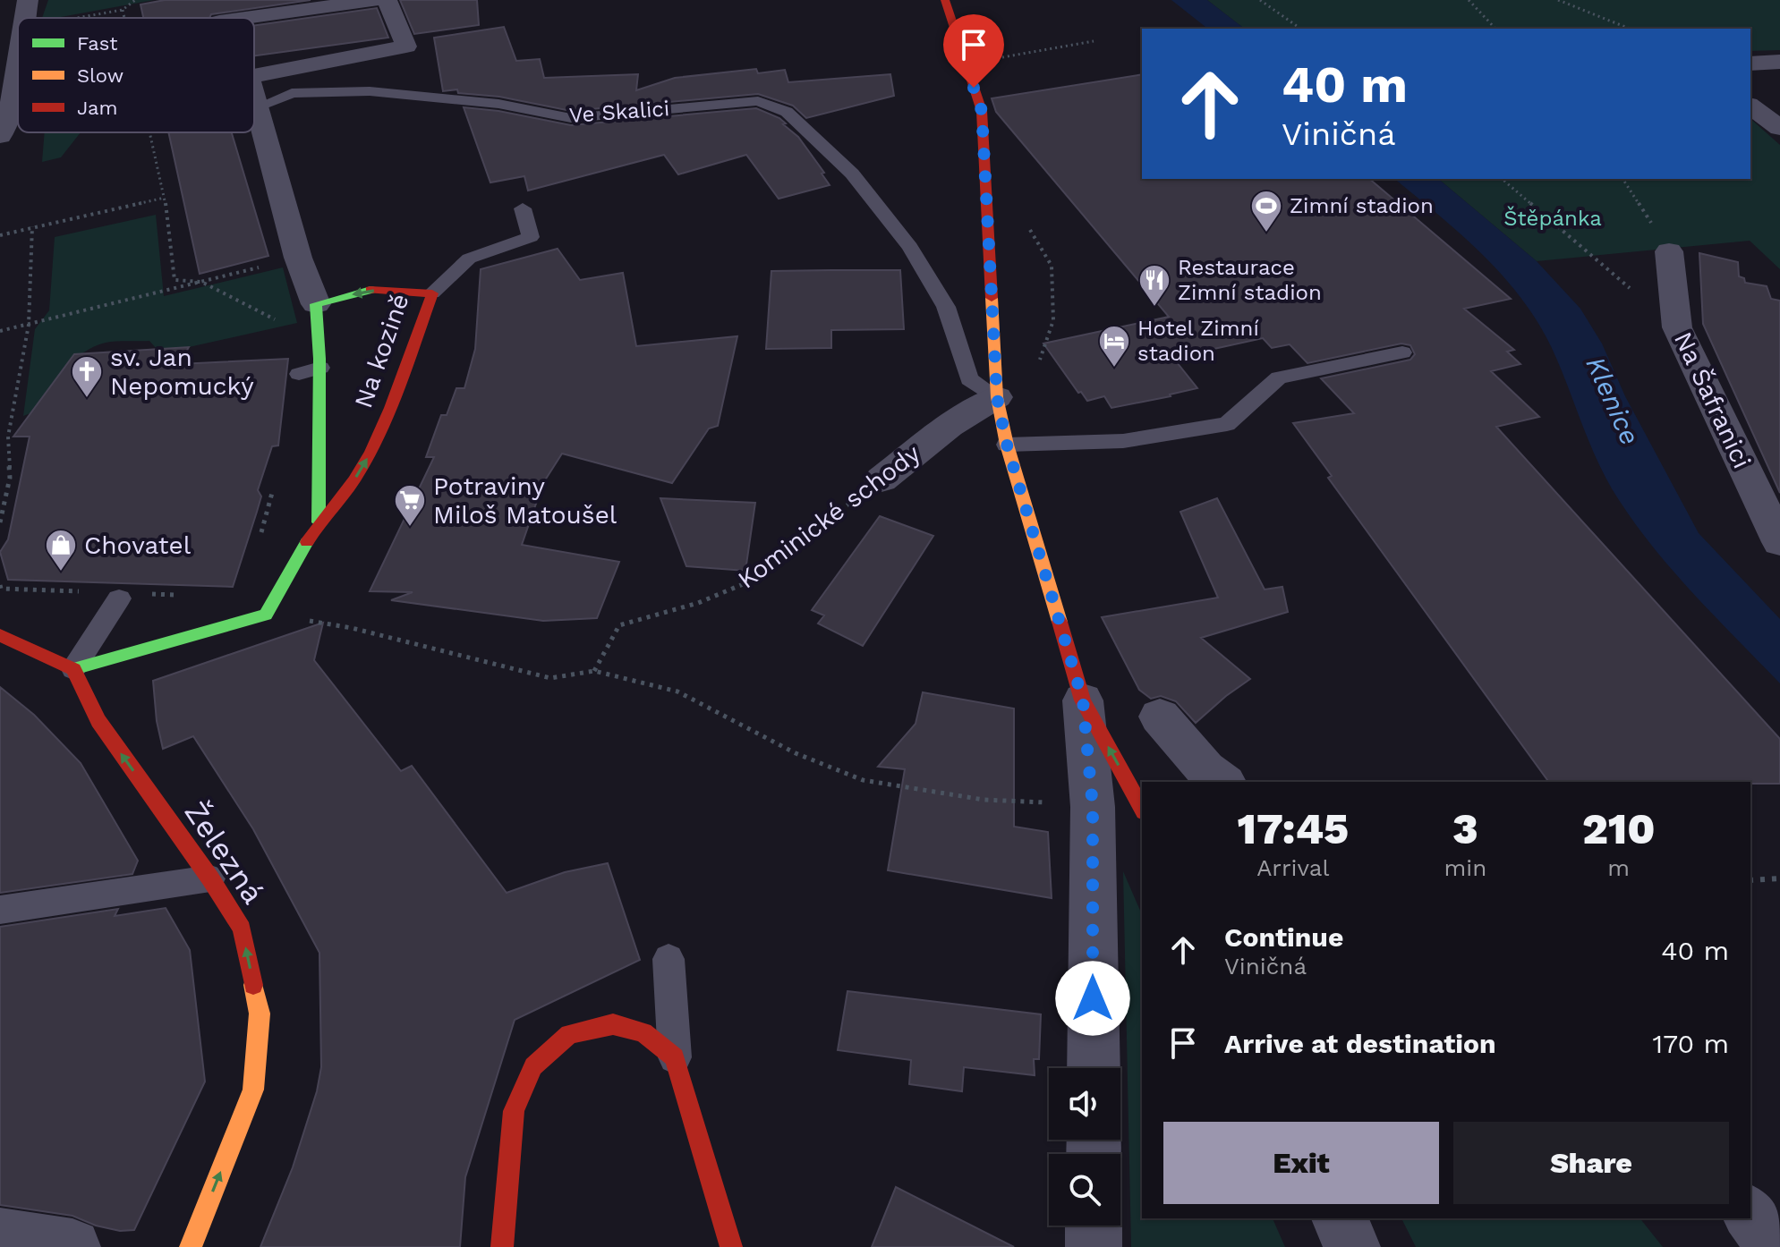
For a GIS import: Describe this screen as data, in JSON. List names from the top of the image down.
{
  "streets": {
    "street": [
      "Na kozině",
      "Na Šafranici",
      "Kominické schody",
      "Železná"
    ],
    "lane": ["Ve Skalici"]
  },
  "crossings": [
    ["Ve Skalici", "Kominické schody"],
    ["Na kozině", "Železná"]
  ],
  "one_way": ["Železná"],
  "water": ["Klenice"],
  "parks": ["Štěpánka"],
  "places": {
    "sports": ["Zimní stadion"],
    "restaurant": ["Restaurace Zimní stadion"],
    "hotel": ["Hotel Zimní stadion"],
    "church": ["sv. Jan Nepomucký"],
    "supermarket": ["Potraviny Miloš Matoušel"],
    "shop": ["Chovatel"]
  },
  "legend": ["Fast", "Slow", "Jam"],
  "page": {
    "turn": ["40 m", "Viničná"],
    "eta": [
      "17:45",
      "Arrival",
      "3",
      "min",
      "210",
      "m"
    ],
    "list": [
      {
        "name": "Continue",
        "note": "Viničná",
        "value": "40 m"
      },
      {
        "name": "Arrive at destination",
        "value": "170 m"
      }
    ],
    "buttons": ["Exit", "Share"]
  }
}
